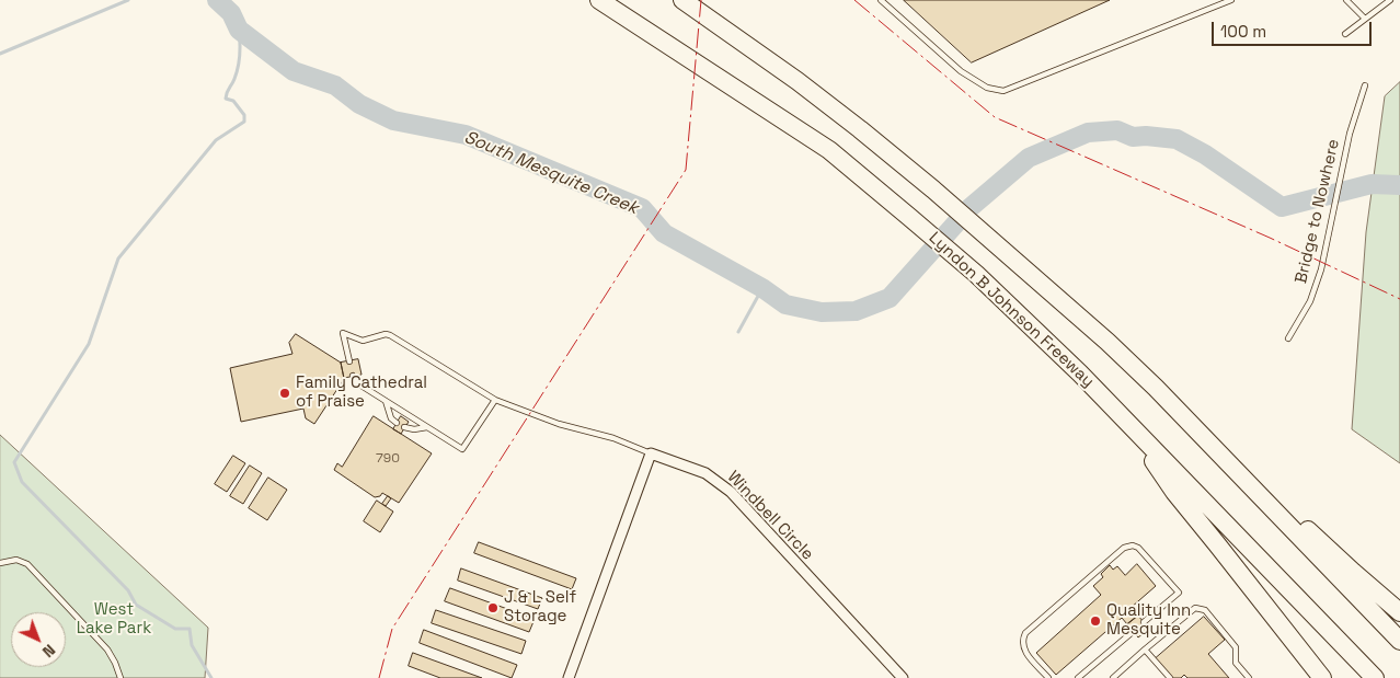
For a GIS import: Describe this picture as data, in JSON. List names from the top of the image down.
{
  "streets": {
    "highway": ["Lyndon B Johnson Freeway"],
    "street": ["Windbell Circle"],
    "lane": ["Bridge to Nowhere"]
  },
  "water": ["South Mesquite Creek"],
  "parks": ["West Lake Park"],
  "places": ["Family Cathedral of Praise", "J & L Self Storage", "Quality Inn Mesquite"],
  "house_numbers": ["790"],
  "scale_bar": "100 m",
  "north": "bottom right"
}
